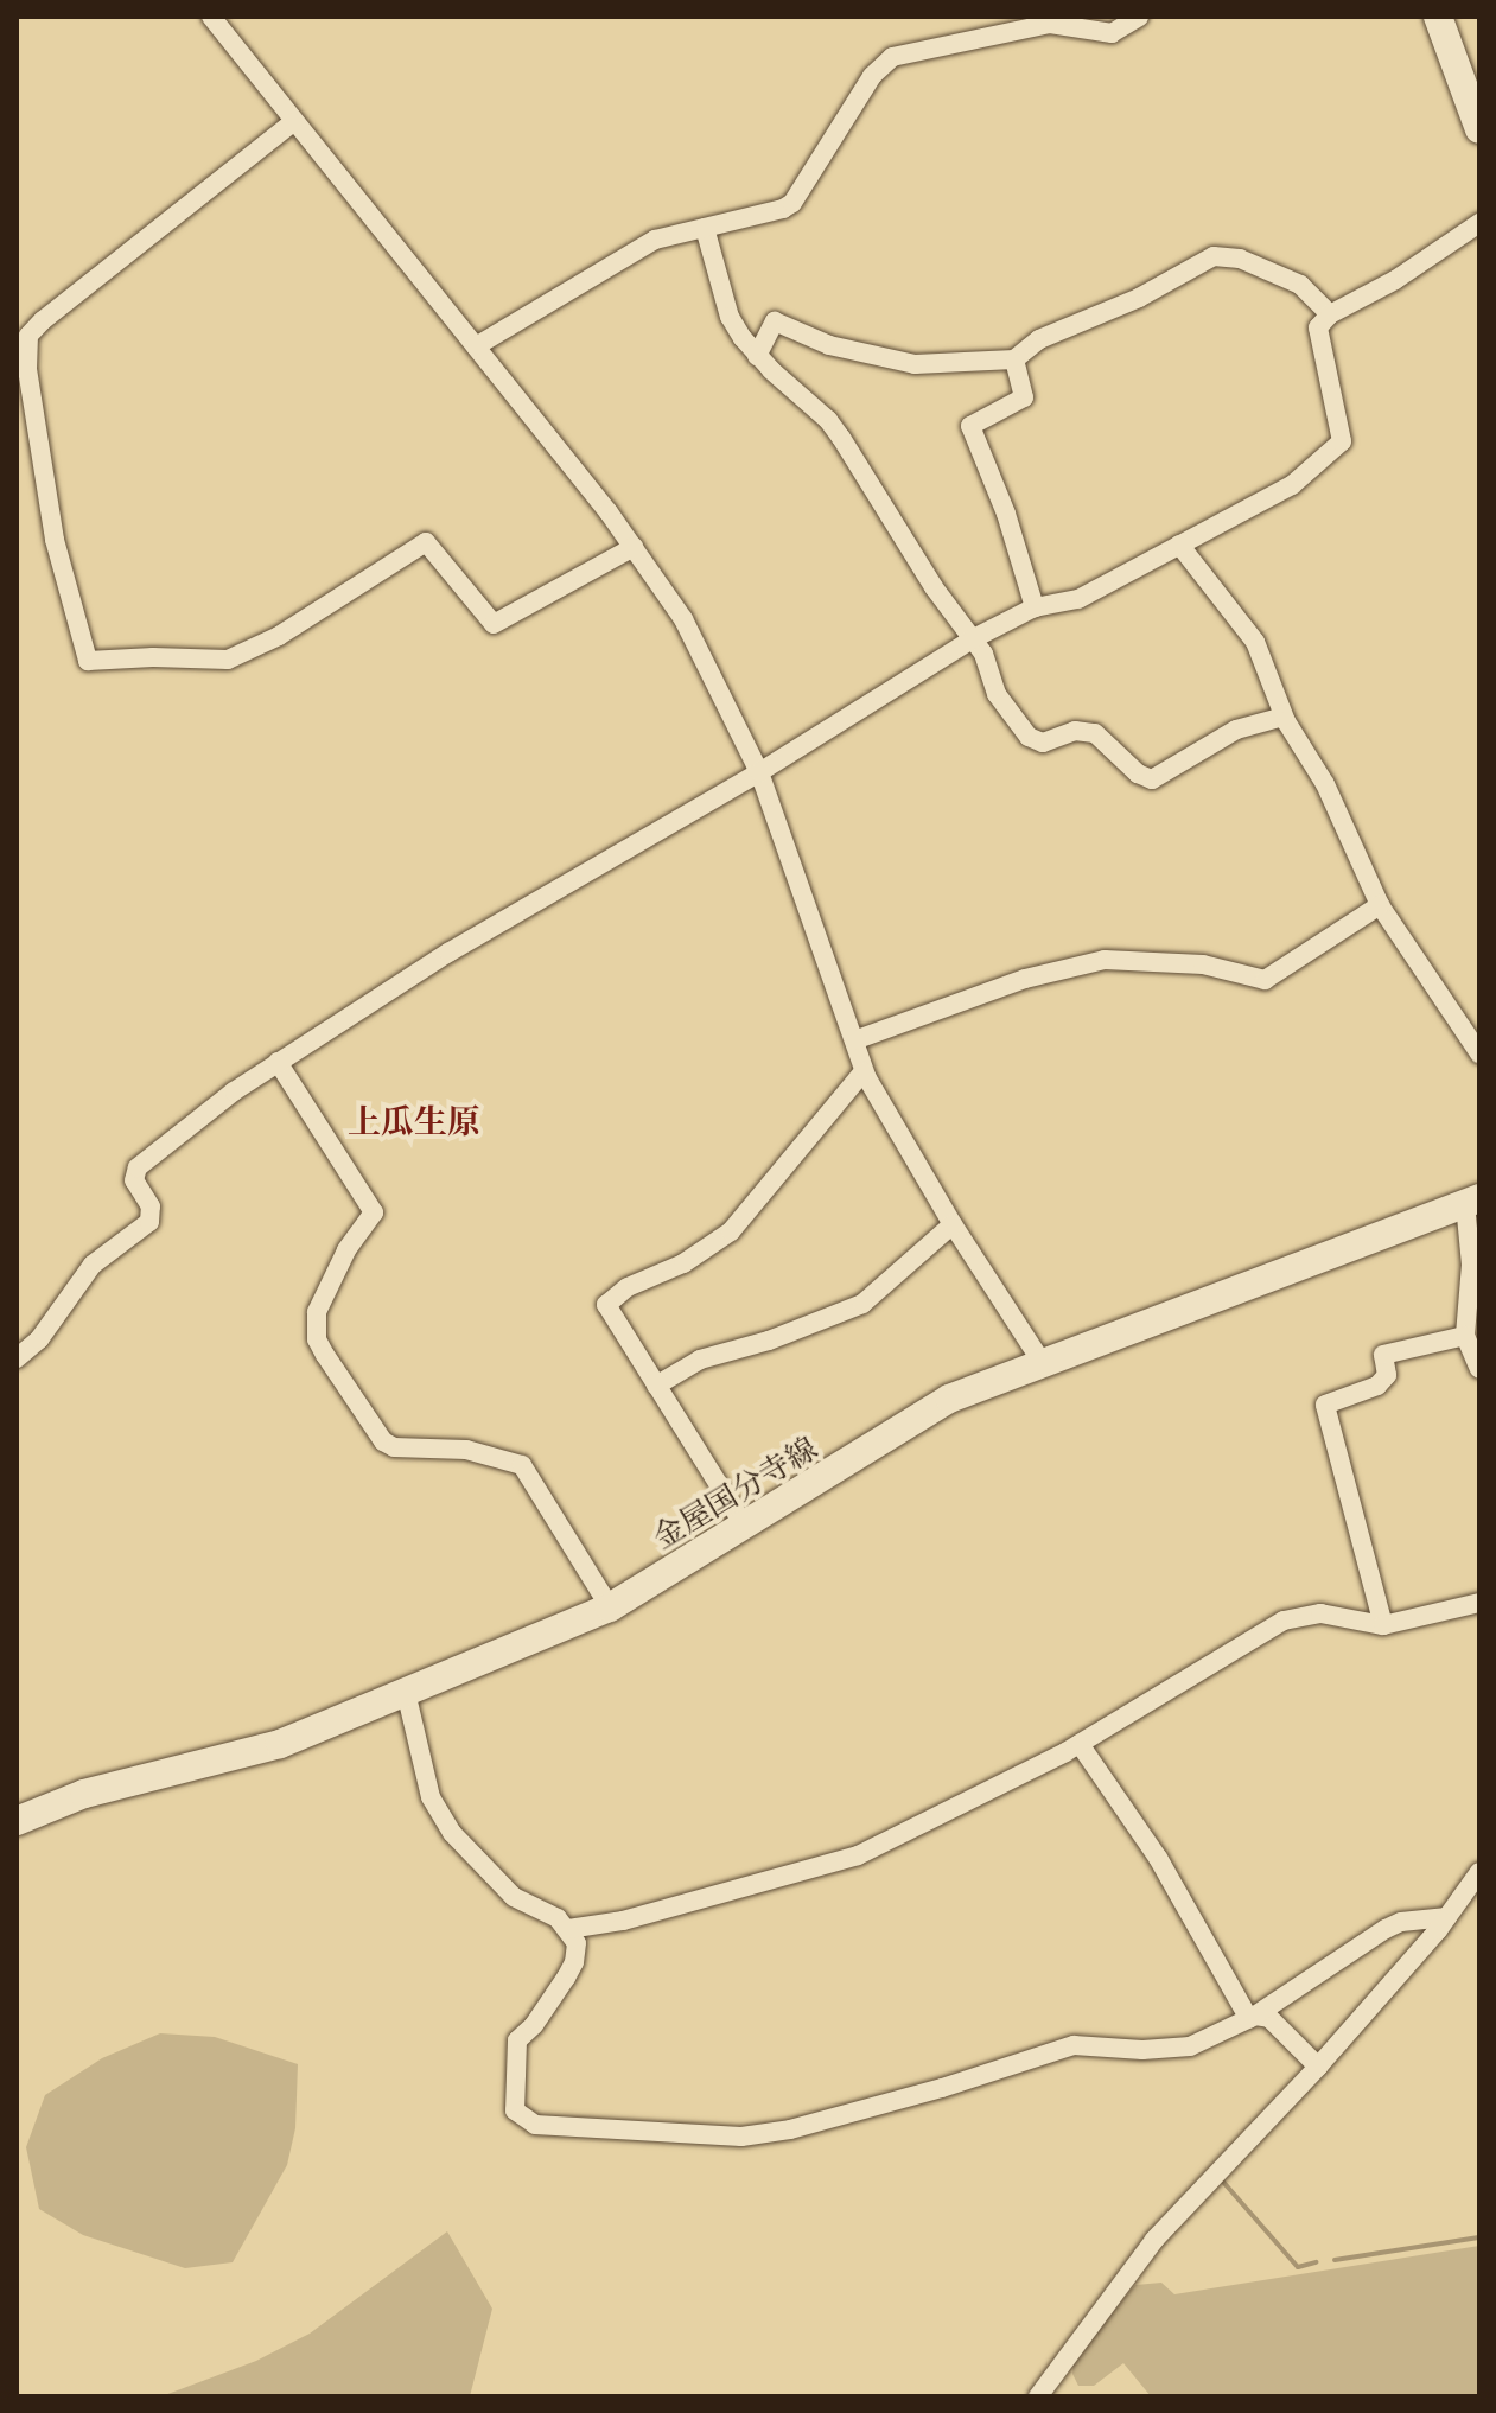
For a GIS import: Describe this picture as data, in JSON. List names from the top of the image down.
{
  "streets": {
    "main road": ["金屋国分寺線"]
  },
  "districts": ["上瓜生原"]
}
